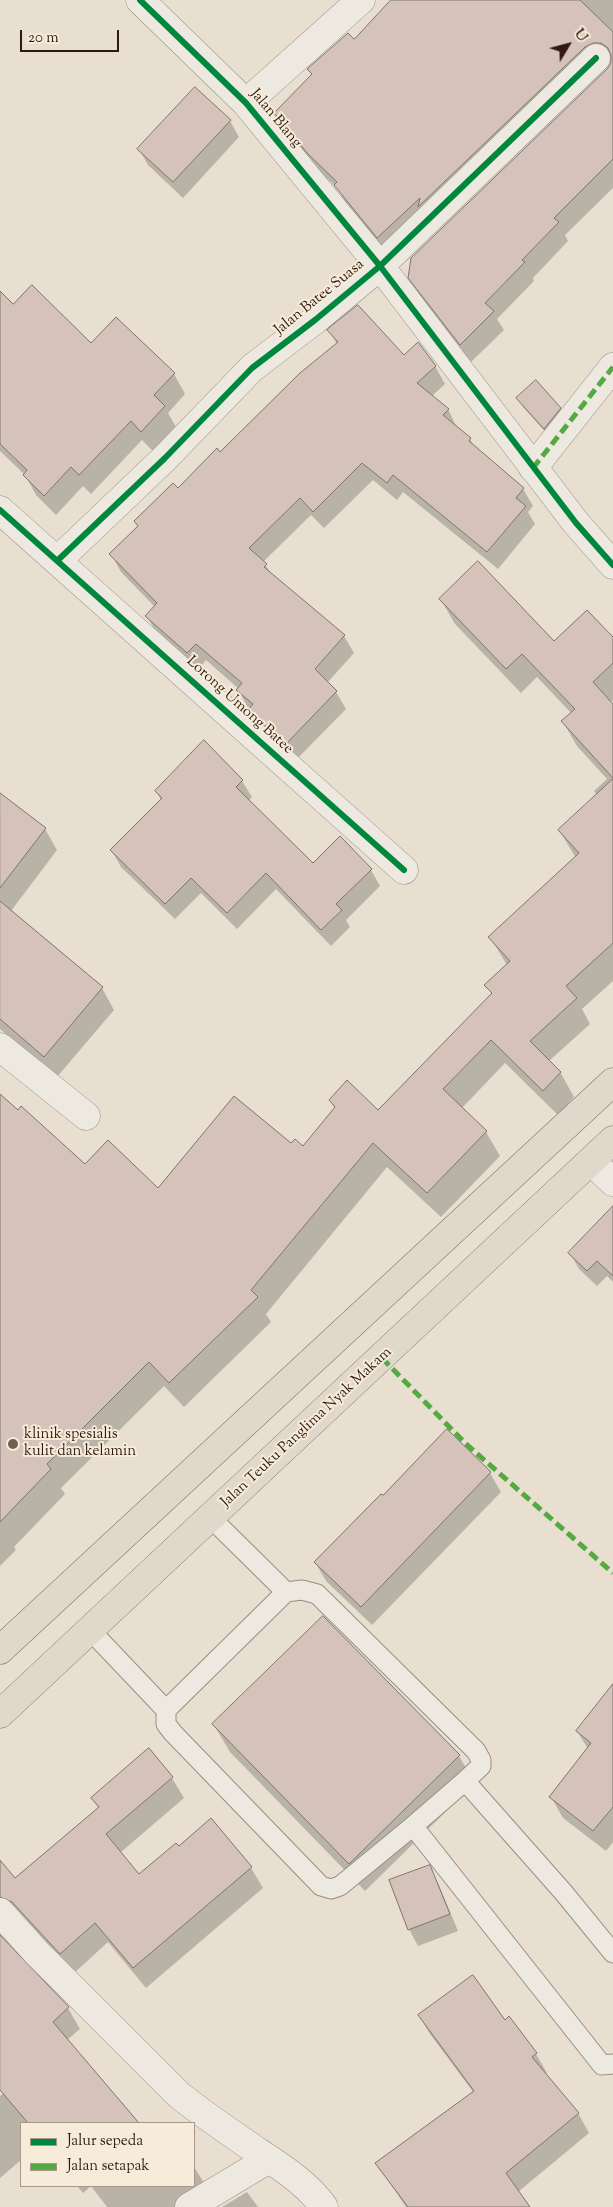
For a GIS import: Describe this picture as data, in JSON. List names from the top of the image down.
{
  "streets": {
    "main road": ["Jalan Teuku Panglima Nyak Makam"],
    "street": ["Jalan Blang", "Jalan Batee Suasa", "Lorong Umong Batee"]
  },
  "crossings": [
    ["Jalan Blang", "Jalan Batee Suasa"],
    ["Jalan Batee Suasa", "Lorong Umong Batee"]
  ],
  "places": ["klinik spesialis kulit dan kelamin"],
  "legend": ["Jalur sepeda", "Jalan setapak"],
  "scale_bar": "20 m",
  "north": "top right"
}
